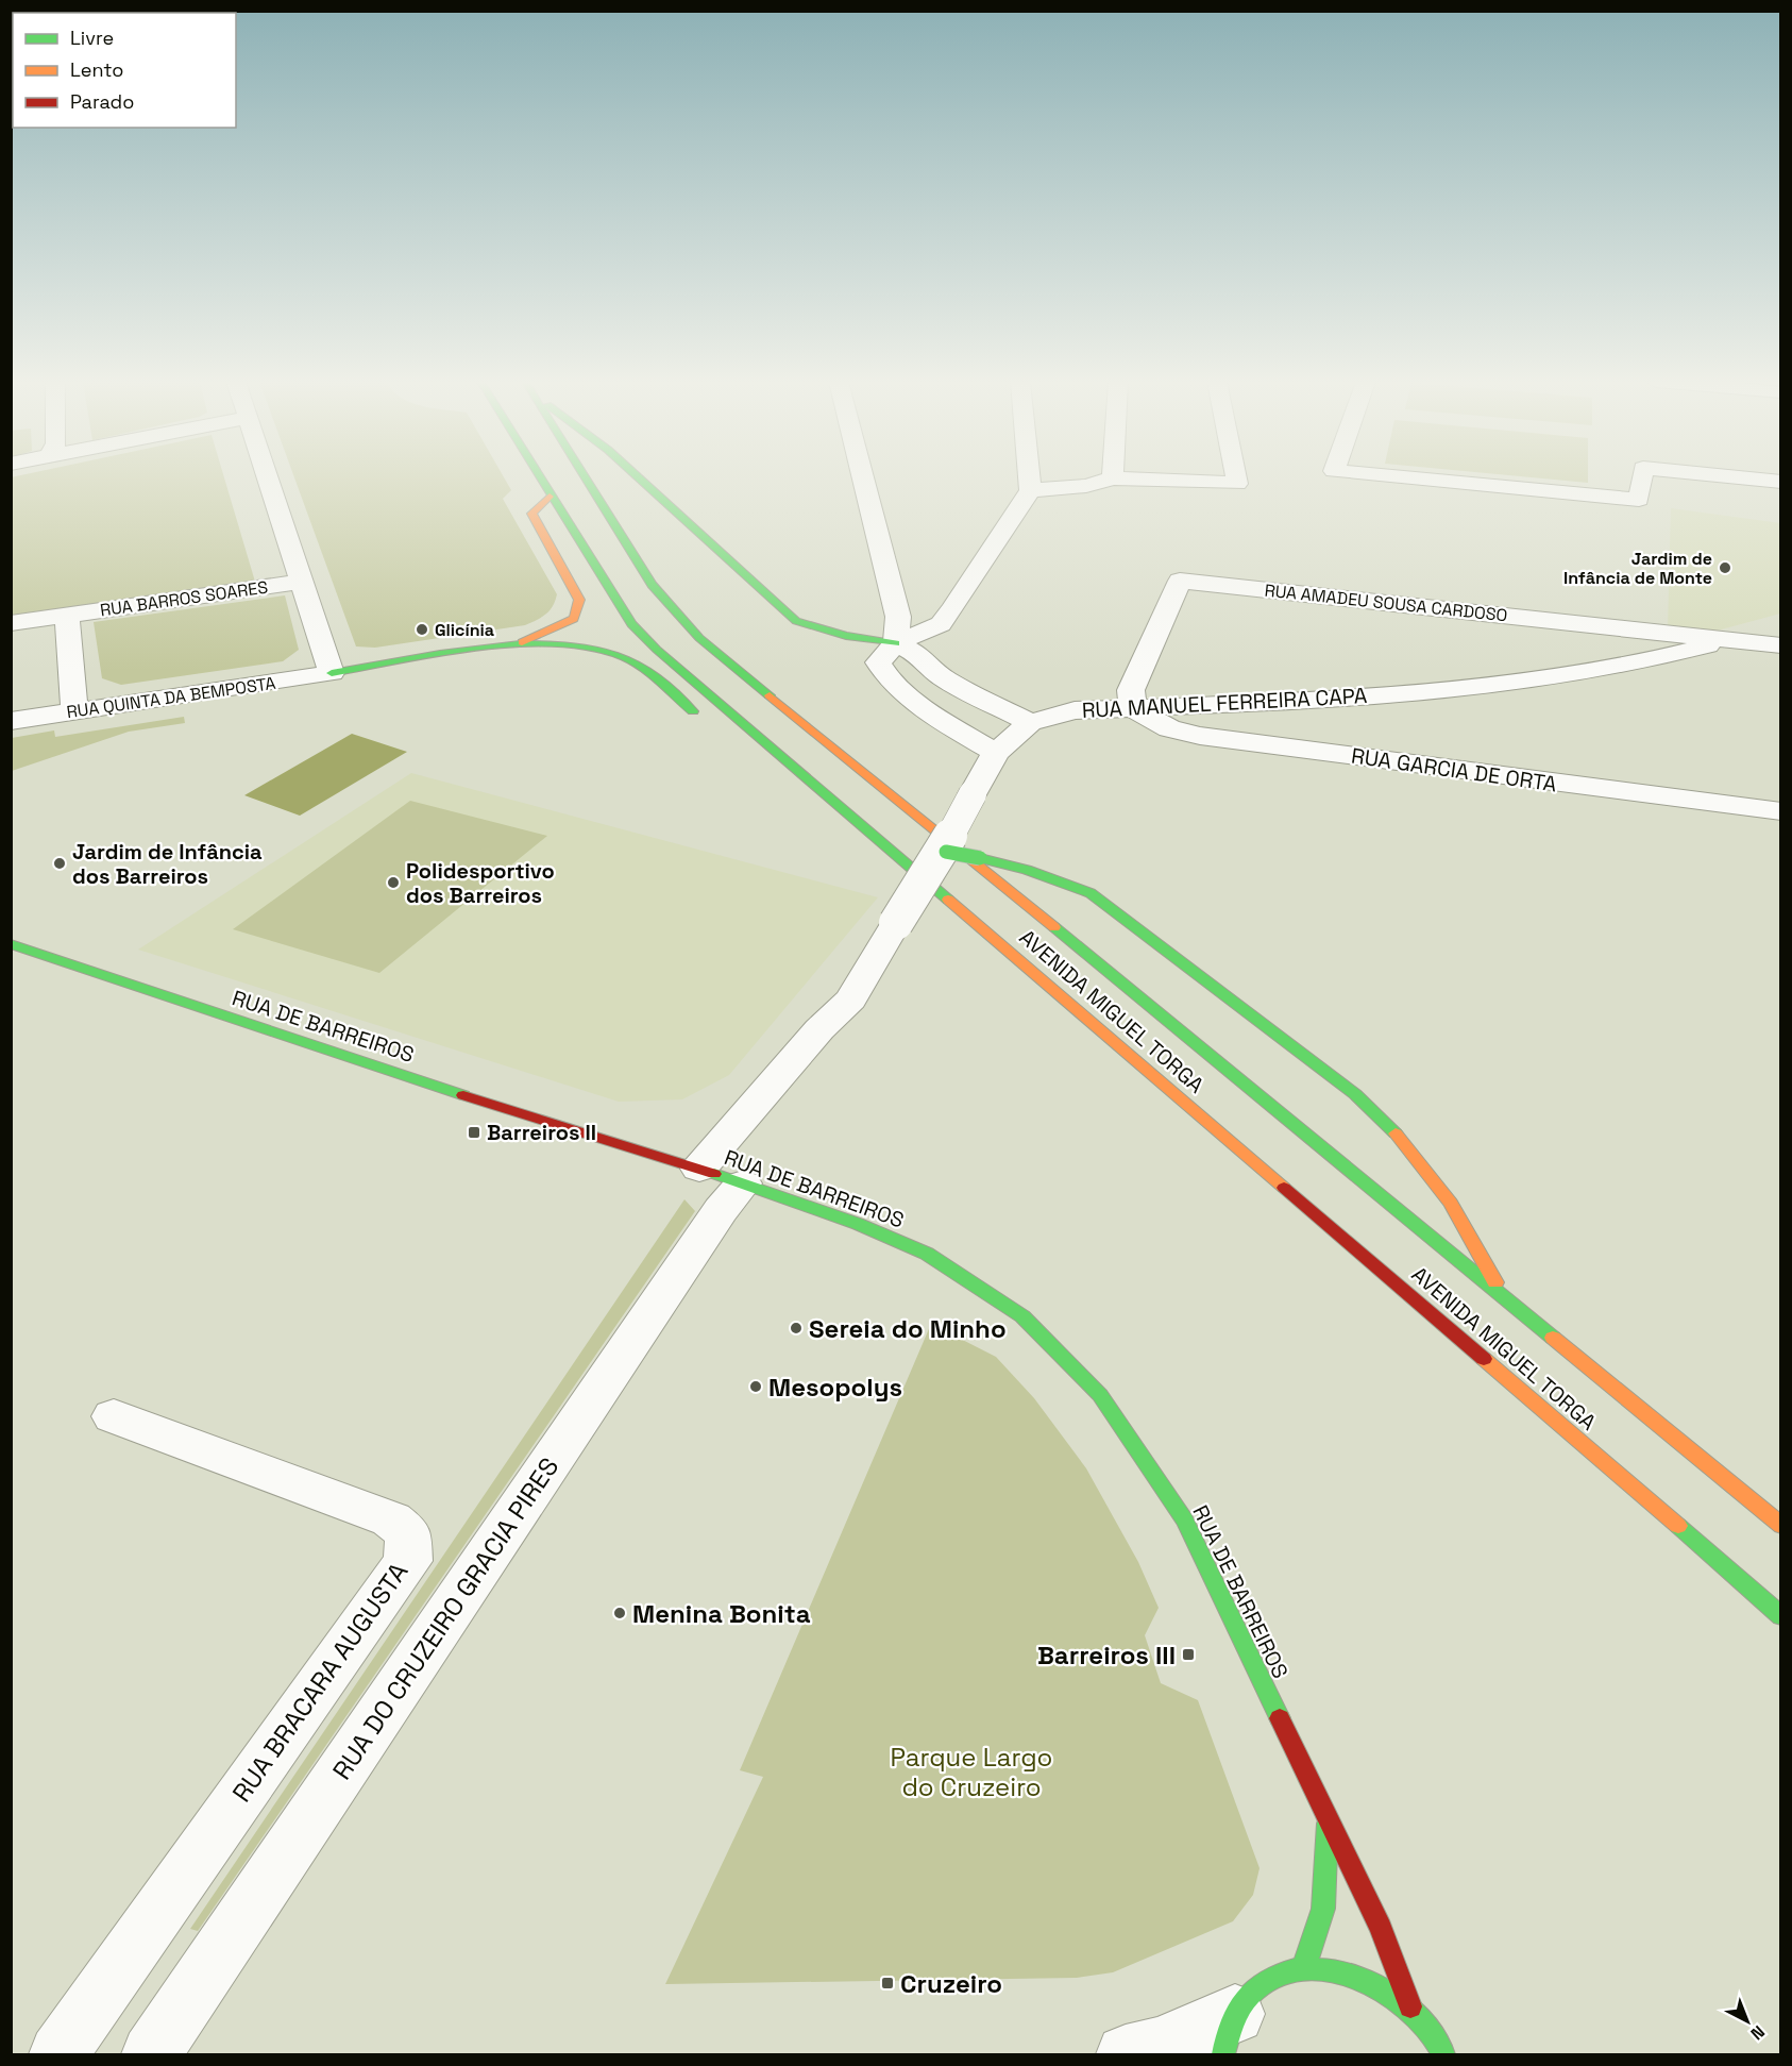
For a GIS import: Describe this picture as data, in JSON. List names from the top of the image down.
{
  "streets": {
    "main road": ["AVENIDA MIGUEL TORGA", "RUA DE BARREIROS"],
    "street": [
      "RUA BARROS SOARES",
      "RUA AMADEU SOUSA CARDOSO",
      "RUA QUINTA DA BEMPOSTA",
      "RUA MANUEL FERREIRA CAPA",
      "RUA GARCIA DE ORTA",
      "RUA DO CRUZEIRO GRACIA PIRES",
      "RUA BRACARA AUGUSTA"
    ]
  },
  "crossings": [
    ["RUA AMADEU SOUSA CARDOSO", "RUA MANUEL FERREIRA CAPA"],
    ["RUA AMADEU SOUSA CARDOSO", "RUA GARCIA DE ORTA"],
    ["RUA MANUEL FERREIRA CAPA", "RUA GARCIA DE ORTA"],
    ["RUA MANUEL FERREIRA CAPA", "RUA DE BARREIROS"],
    ["RUA MANUEL FERREIRA CAPA", "RUA DO CRUZEIRO GRACIA PIRES"],
    ["RUA DE BARREIROS", "RUA DO CRUZEIRO GRACIA PIRES"]
  ],
  "parks": ["Parque Largo do Cruzeiro"],
  "places": {
    "other": [
      "Jardim de Infância de Monte",
      "Glicínia",
      "Jardim de Infância dos Barreiros",
      "Polidesportivo dos Barreiros",
      "Sereia do Minho",
      "Mesopolys",
      "Menina Bonita"
    ],
    "transit": ["Barreiros II", "Barreiros III", "Cruzeiro"]
  },
  "legend": ["Livre", "Lento", "Parado"],
  "north": "bottom right"
}
